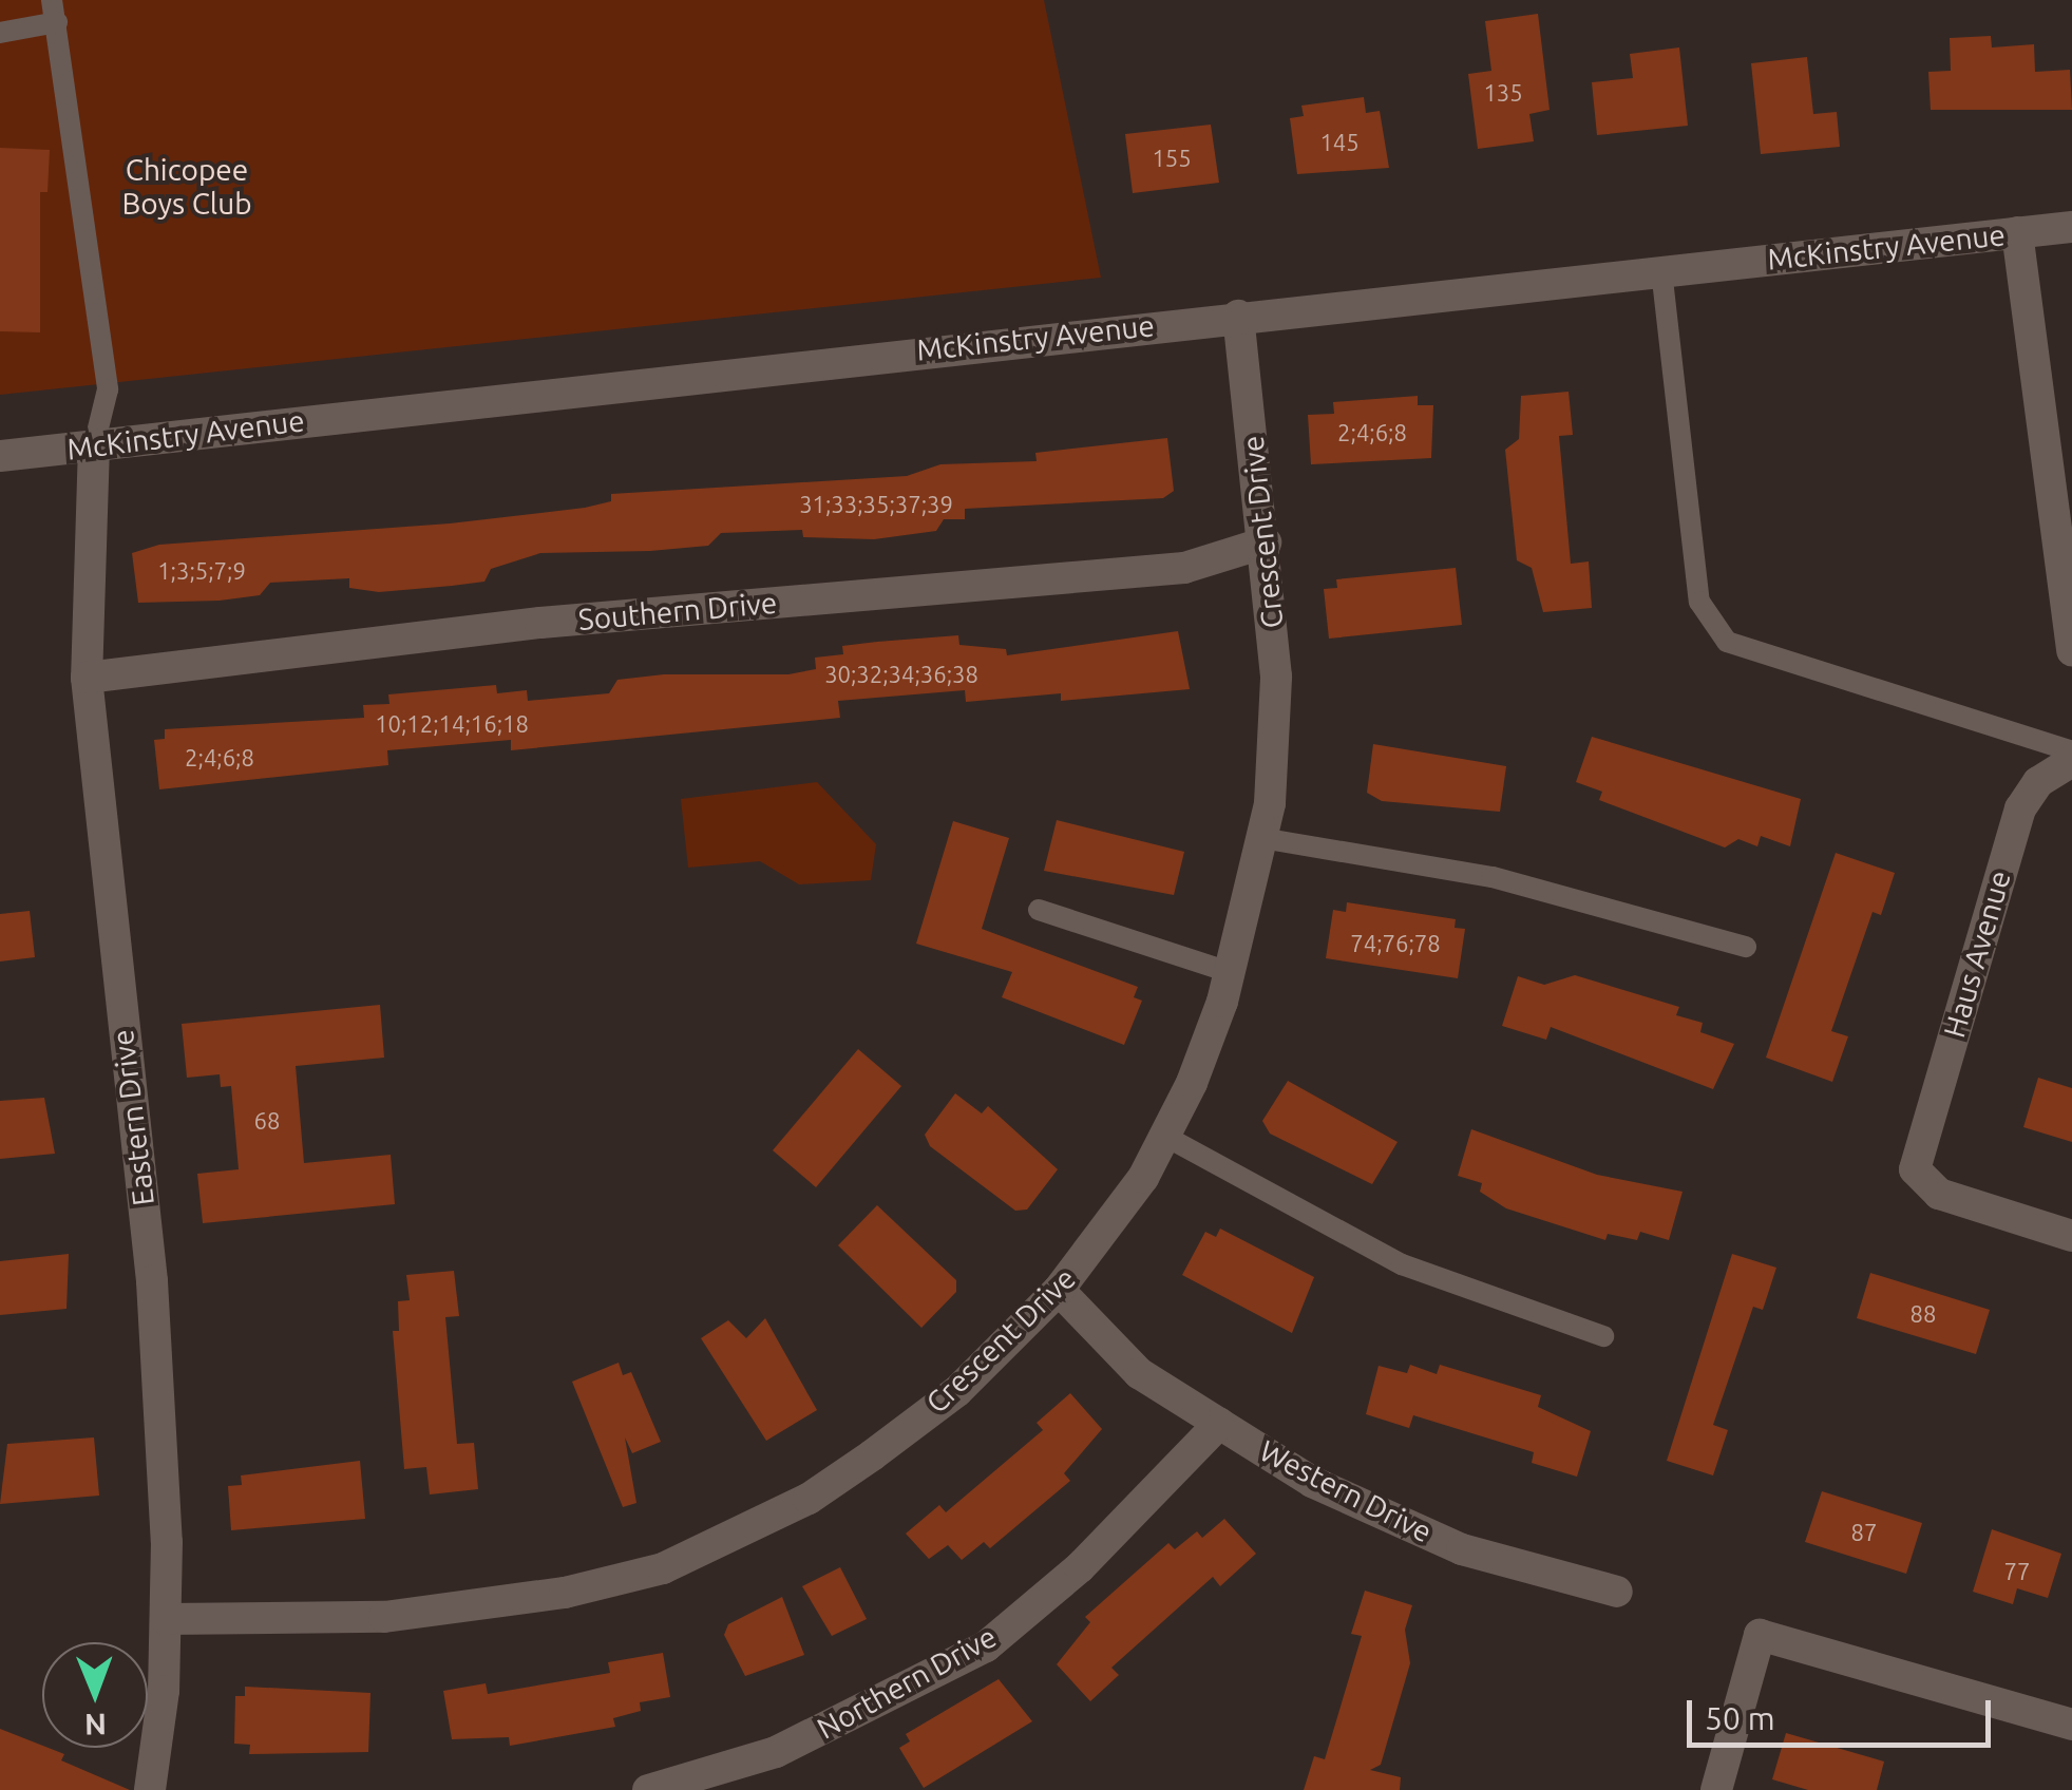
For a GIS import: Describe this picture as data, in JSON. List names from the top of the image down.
{
  "streets": {
    "street": [
      "McKinstry Avenue",
      "Crescent Drive",
      "Southern Drive",
      "Haus Avenue",
      "Eastern Drive",
      "Western Drive",
      "Northern Drive"
    ]
  },
  "crossings": [
    ["McKinstry Avenue", "Crescent Drive"],
    ["McKinstry Avenue", "Eastern Drive"],
    ["Crescent Drive", "Southern Drive"],
    ["Crescent Drive", "Eastern Drive"],
    ["Crescent Drive", "Western Drive"],
    ["Southern Drive", "Eastern Drive"],
    ["Western Drive", "Northern Drive"]
  ],
  "parks": ["Chicopee Boys Club"],
  "house_numbers": [
    "135",
    "145",
    "155",
    "2;4;6;8",
    "31;33;35;37;39",
    "1;3;5;7;9",
    "30;32;34;36;38",
    "10;12;14;16;18",
    "2;4;6;8",
    "74;76;78",
    "68",
    "88",
    "87",
    "77"
  ],
  "scale_bar": "50 m",
  "north": "bottom"
}
